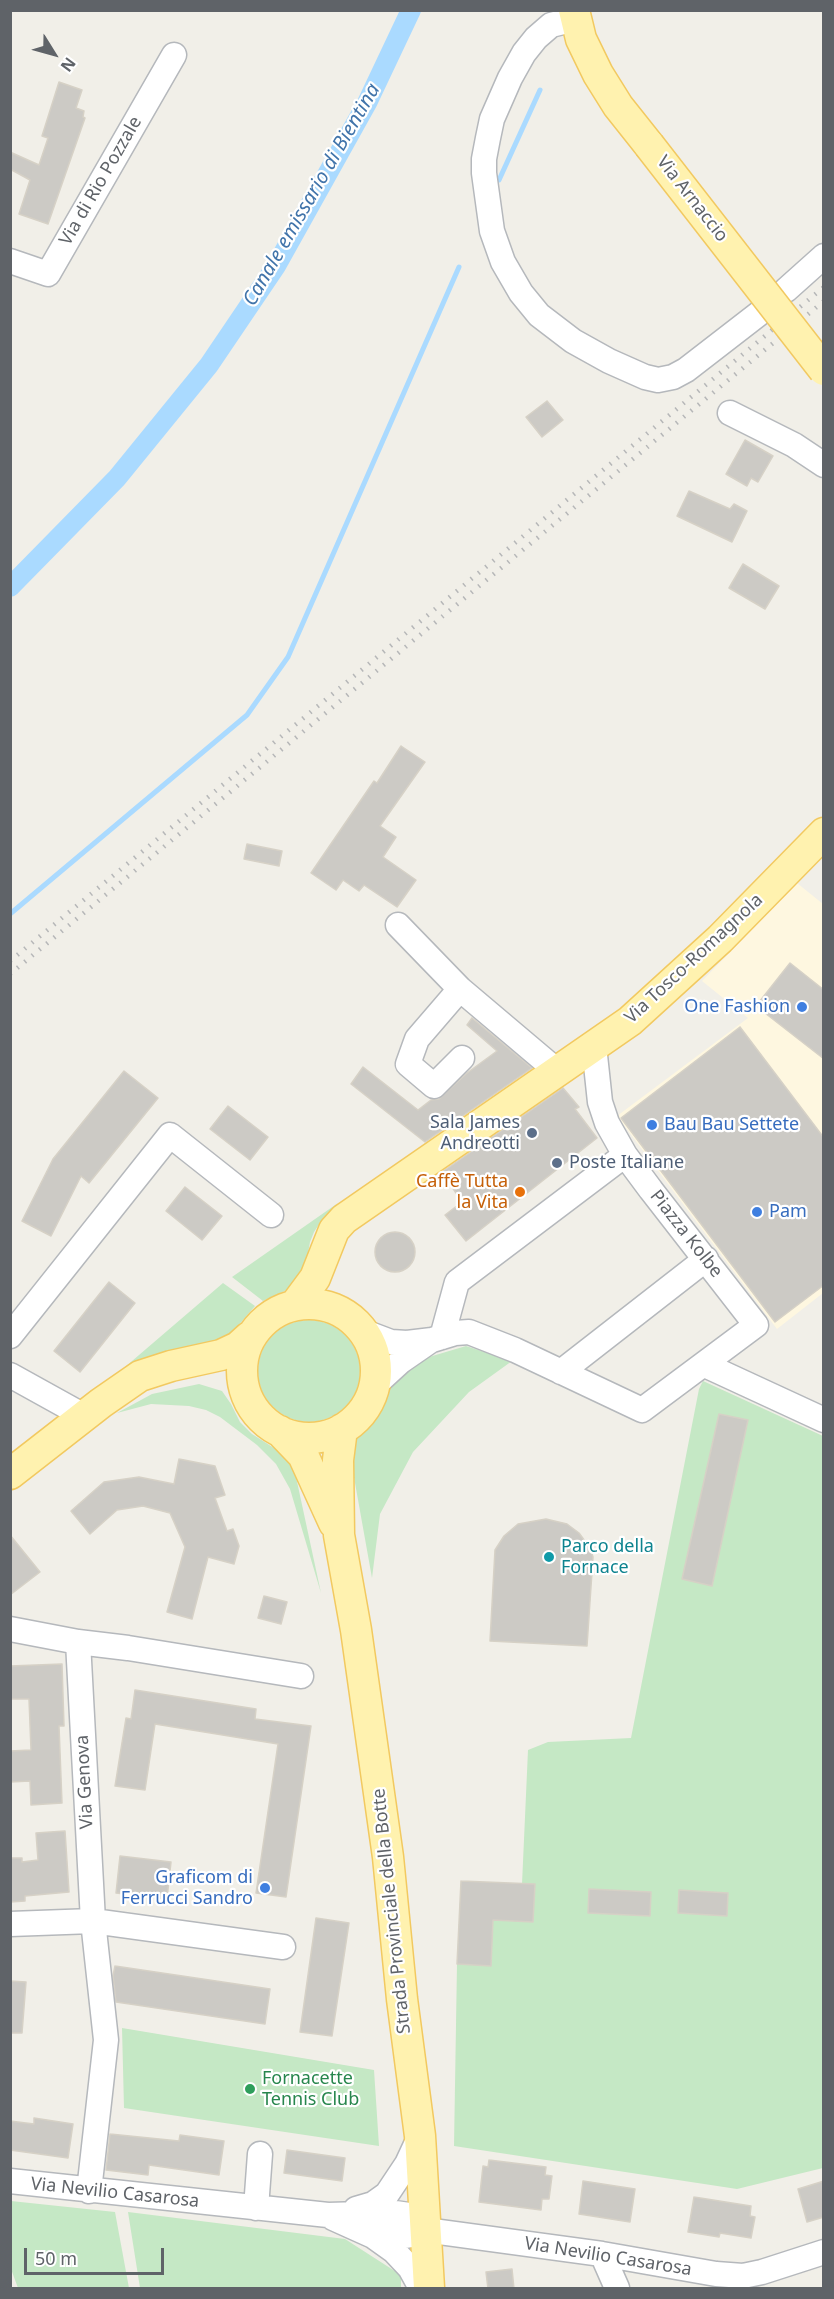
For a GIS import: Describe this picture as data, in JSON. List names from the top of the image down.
{
  "streets": {
    "main road": ["Via Arnaccio", "Via Tosco-Romagnola", "Strada Provinciale della Botte"],
    "street": [
      "Via di Rio Pozzale",
      "Piazza Kolbe",
      "Via Genova",
      "Via Nevilio Casarosa"
    ]
  },
  "crossings": [
    ["Via Tosco-Romagnola", "Piazza Kolbe"],
    ["Via Genova", "Via Nevilio Casarosa"],
    ["Strada Provinciale della Botte", "Via Nevilio Casarosa"]
  ],
  "water": ["Canale emissario di Bientina"],
  "places": [
    "One Fashion",
    "Bau Bau Settete",
    "Sala James Andreotti",
    "Poste Italiane",
    "Caffè Tutta la Vita",
    "Pam",
    "Parco della Fornace",
    "Graficom di Ferrucci Sandro",
    "Fornacette Tennis Club"
  ],
  "scale_bar": "50 m",
  "north": "bottom right"
}
